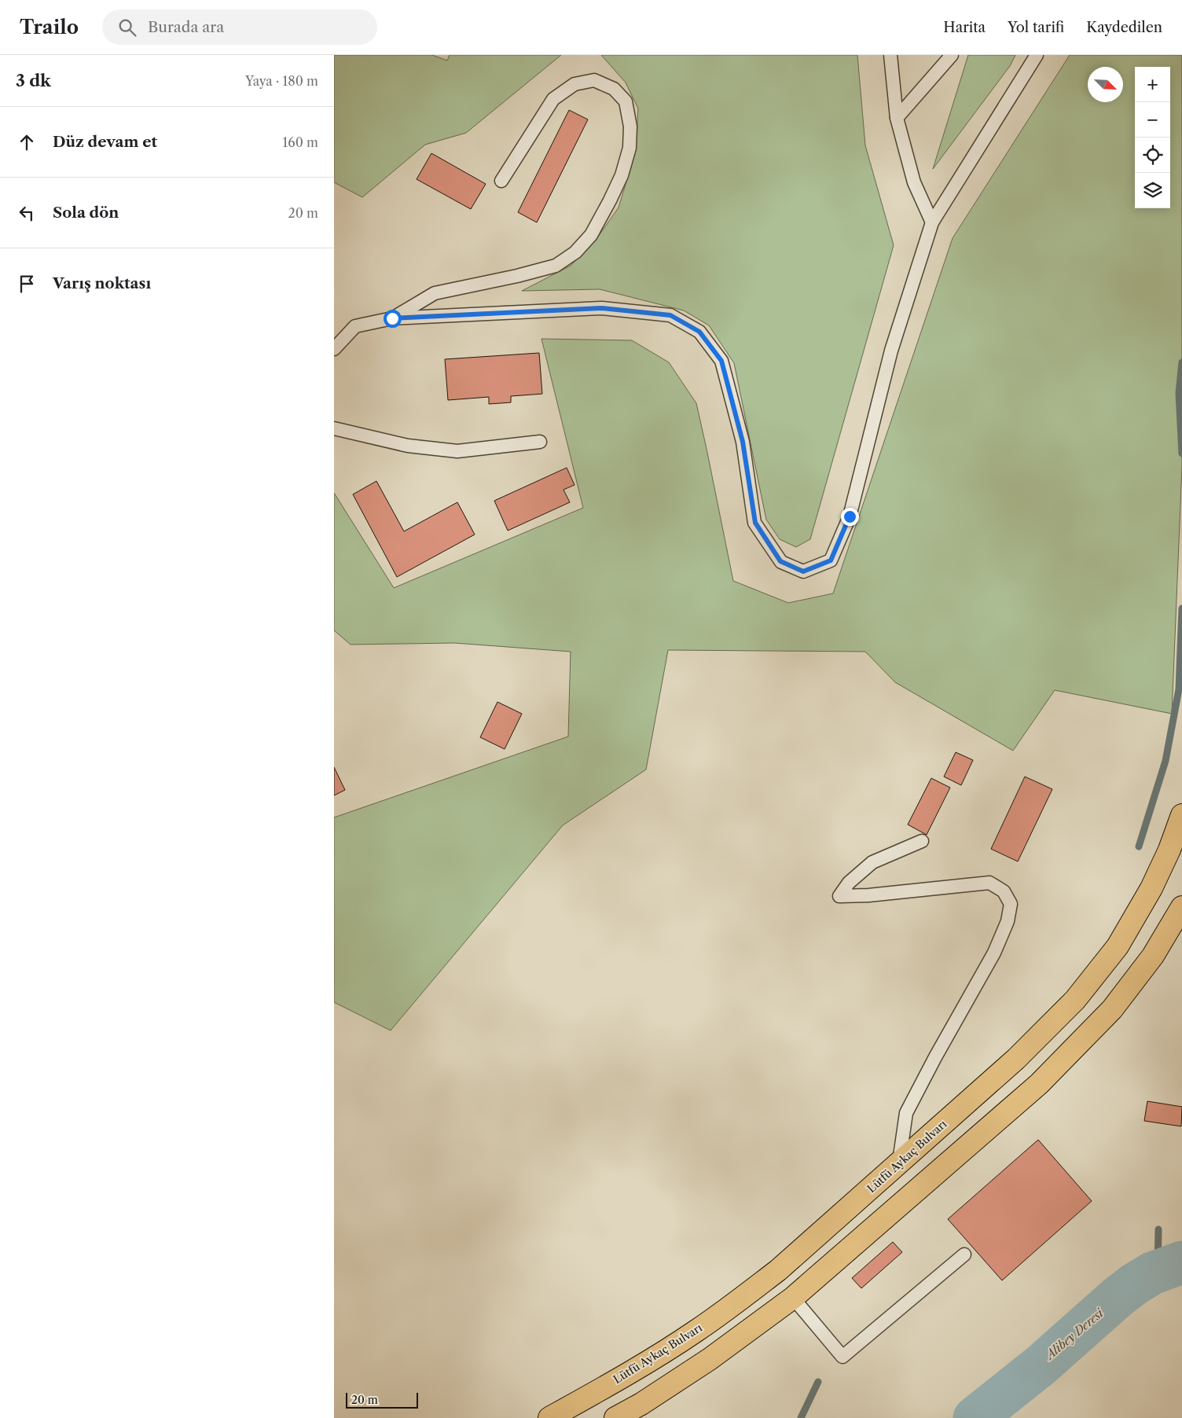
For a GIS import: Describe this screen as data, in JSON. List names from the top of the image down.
{
  "streets": {
    "main road": ["Lütfü Aykaç Bulvarı"]
  },
  "water": ["Alibey Deresi"],
  "scale_bar": "20 m",
  "north": "bottom right",
  "page": {
    "header": "Trailo",
    "search": "Burada ara",
    "nav": ["Harita", "Yol tarifi", "Kaydedilen"],
    "heading": ["3 dk", "Yaya · 180 m"],
    "map_buttons": ["+", "−"],
    "list": [
      ["Düz devam et", "160 m"],
      ["Sola dön", "20 m"],
      "Varış noktası"
    ],
    "scale": "20 m"
  }
}
